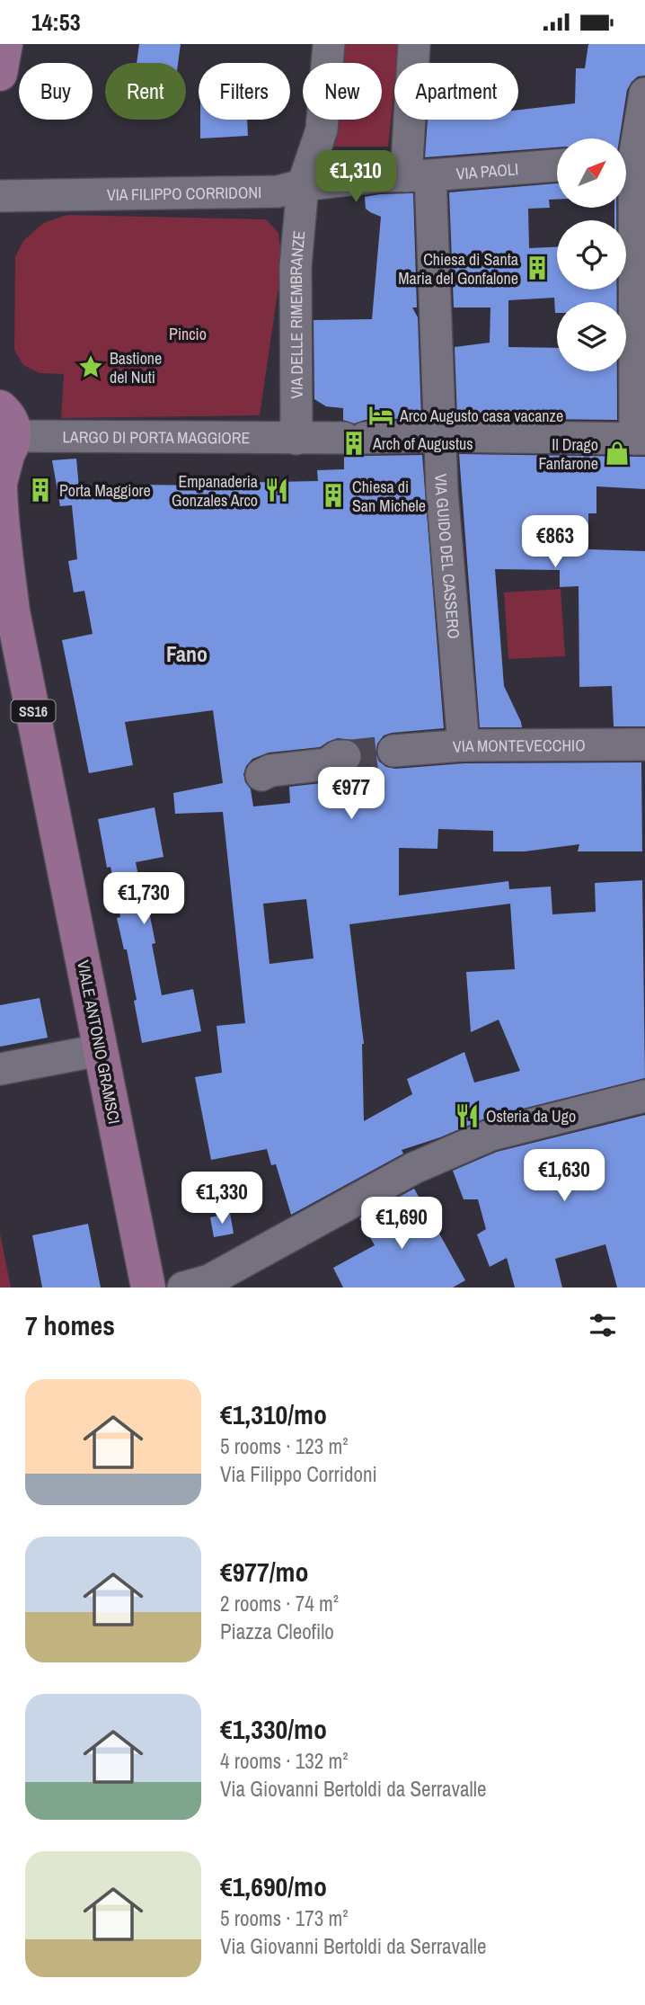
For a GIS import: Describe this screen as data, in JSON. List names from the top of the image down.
{
  "streets": {
    "main road": ["SS16", "VIALE ANTONIO GRAMSCI"],
    "street": [
      "VIA PAOLI",
      "VIA FILIPPO CORRIDONI",
      "VIA DELLE RIMEMBRANZE",
      "LARGO DI PORTA MAGGIORE",
      "VIA GUIDO DEL CASSERO",
      "VIA MONTEVECCHIO"
    ]
  },
  "crossings": [
    ["VIA PAOLI", "VIA FILIPPO CORRIDONI"],
    ["VIA PAOLI", "VIA GUIDO DEL CASSERO"],
    ["VIA FILIPPO CORRIDONI", "VIA DELLE RIMEMBRANZE"],
    ["VIA FILIPPO CORRIDONI", "VIA GUIDO DEL CASSERO"],
    ["VIA DELLE RIMEMBRANZE", "LARGO DI PORTA MAGGIORE"],
    ["LARGO DI PORTA MAGGIORE", "VIA GUIDO DEL CASSERO"],
    ["LARGO DI PORTA MAGGIORE", "VIALE ANTONIO GRAMSCI"],
    ["VIA GUIDO DEL CASSERO", "VIA MONTEVECCHIO"]
  ],
  "districts": ["Fano"],
  "parks": ["Pincio"],
  "places": {
    "building": [
      "Chiesa di Santa Maria del Gonfalone",
      "Arch of Augustus",
      "Porta Maggiore",
      "Chiesa di San Michele"
    ],
    "place": ["Bastione del Nuti"],
    "hotel": ["Arco Augusto casa vacanze"],
    "shop": ["Il Drago Fanfarone"],
    "restaurant": ["Empanaderia Gonzales Arco", "Osteria da Ugo"]
  },
  "north": "top right",
  "page": {
    "status": "14:53",
    "chip": [
      "Buy",
      "Rent",
      "Filters",
      "New",
      "Apartment"
    ],
    "price": [
      "€1,310",
      "€863",
      "€977",
      "€1,730",
      "€1,630",
      "€1,330",
      "€1,690"
    ],
    "heading": "7 homes",
    "list": [
      {
        "name": "€1,310/mo",
        "note": "5 rooms · 123 m² · Via Filippo Corridoni"
      },
      {
        "name": "€977/mo",
        "note": "2 rooms · 74 m² · Piazza Cleofilo"
      },
      {
        "name": "€1,330/mo",
        "note": "4 rooms · 132 m² · Via Giovanni Bertoldi da Serravalle"
      },
      {
        "name": "€1,690/mo",
        "note": "5 rooms · 173 m² · Via Giovanni Bertoldi da Serravalle"
      }
    ]
  }
}
